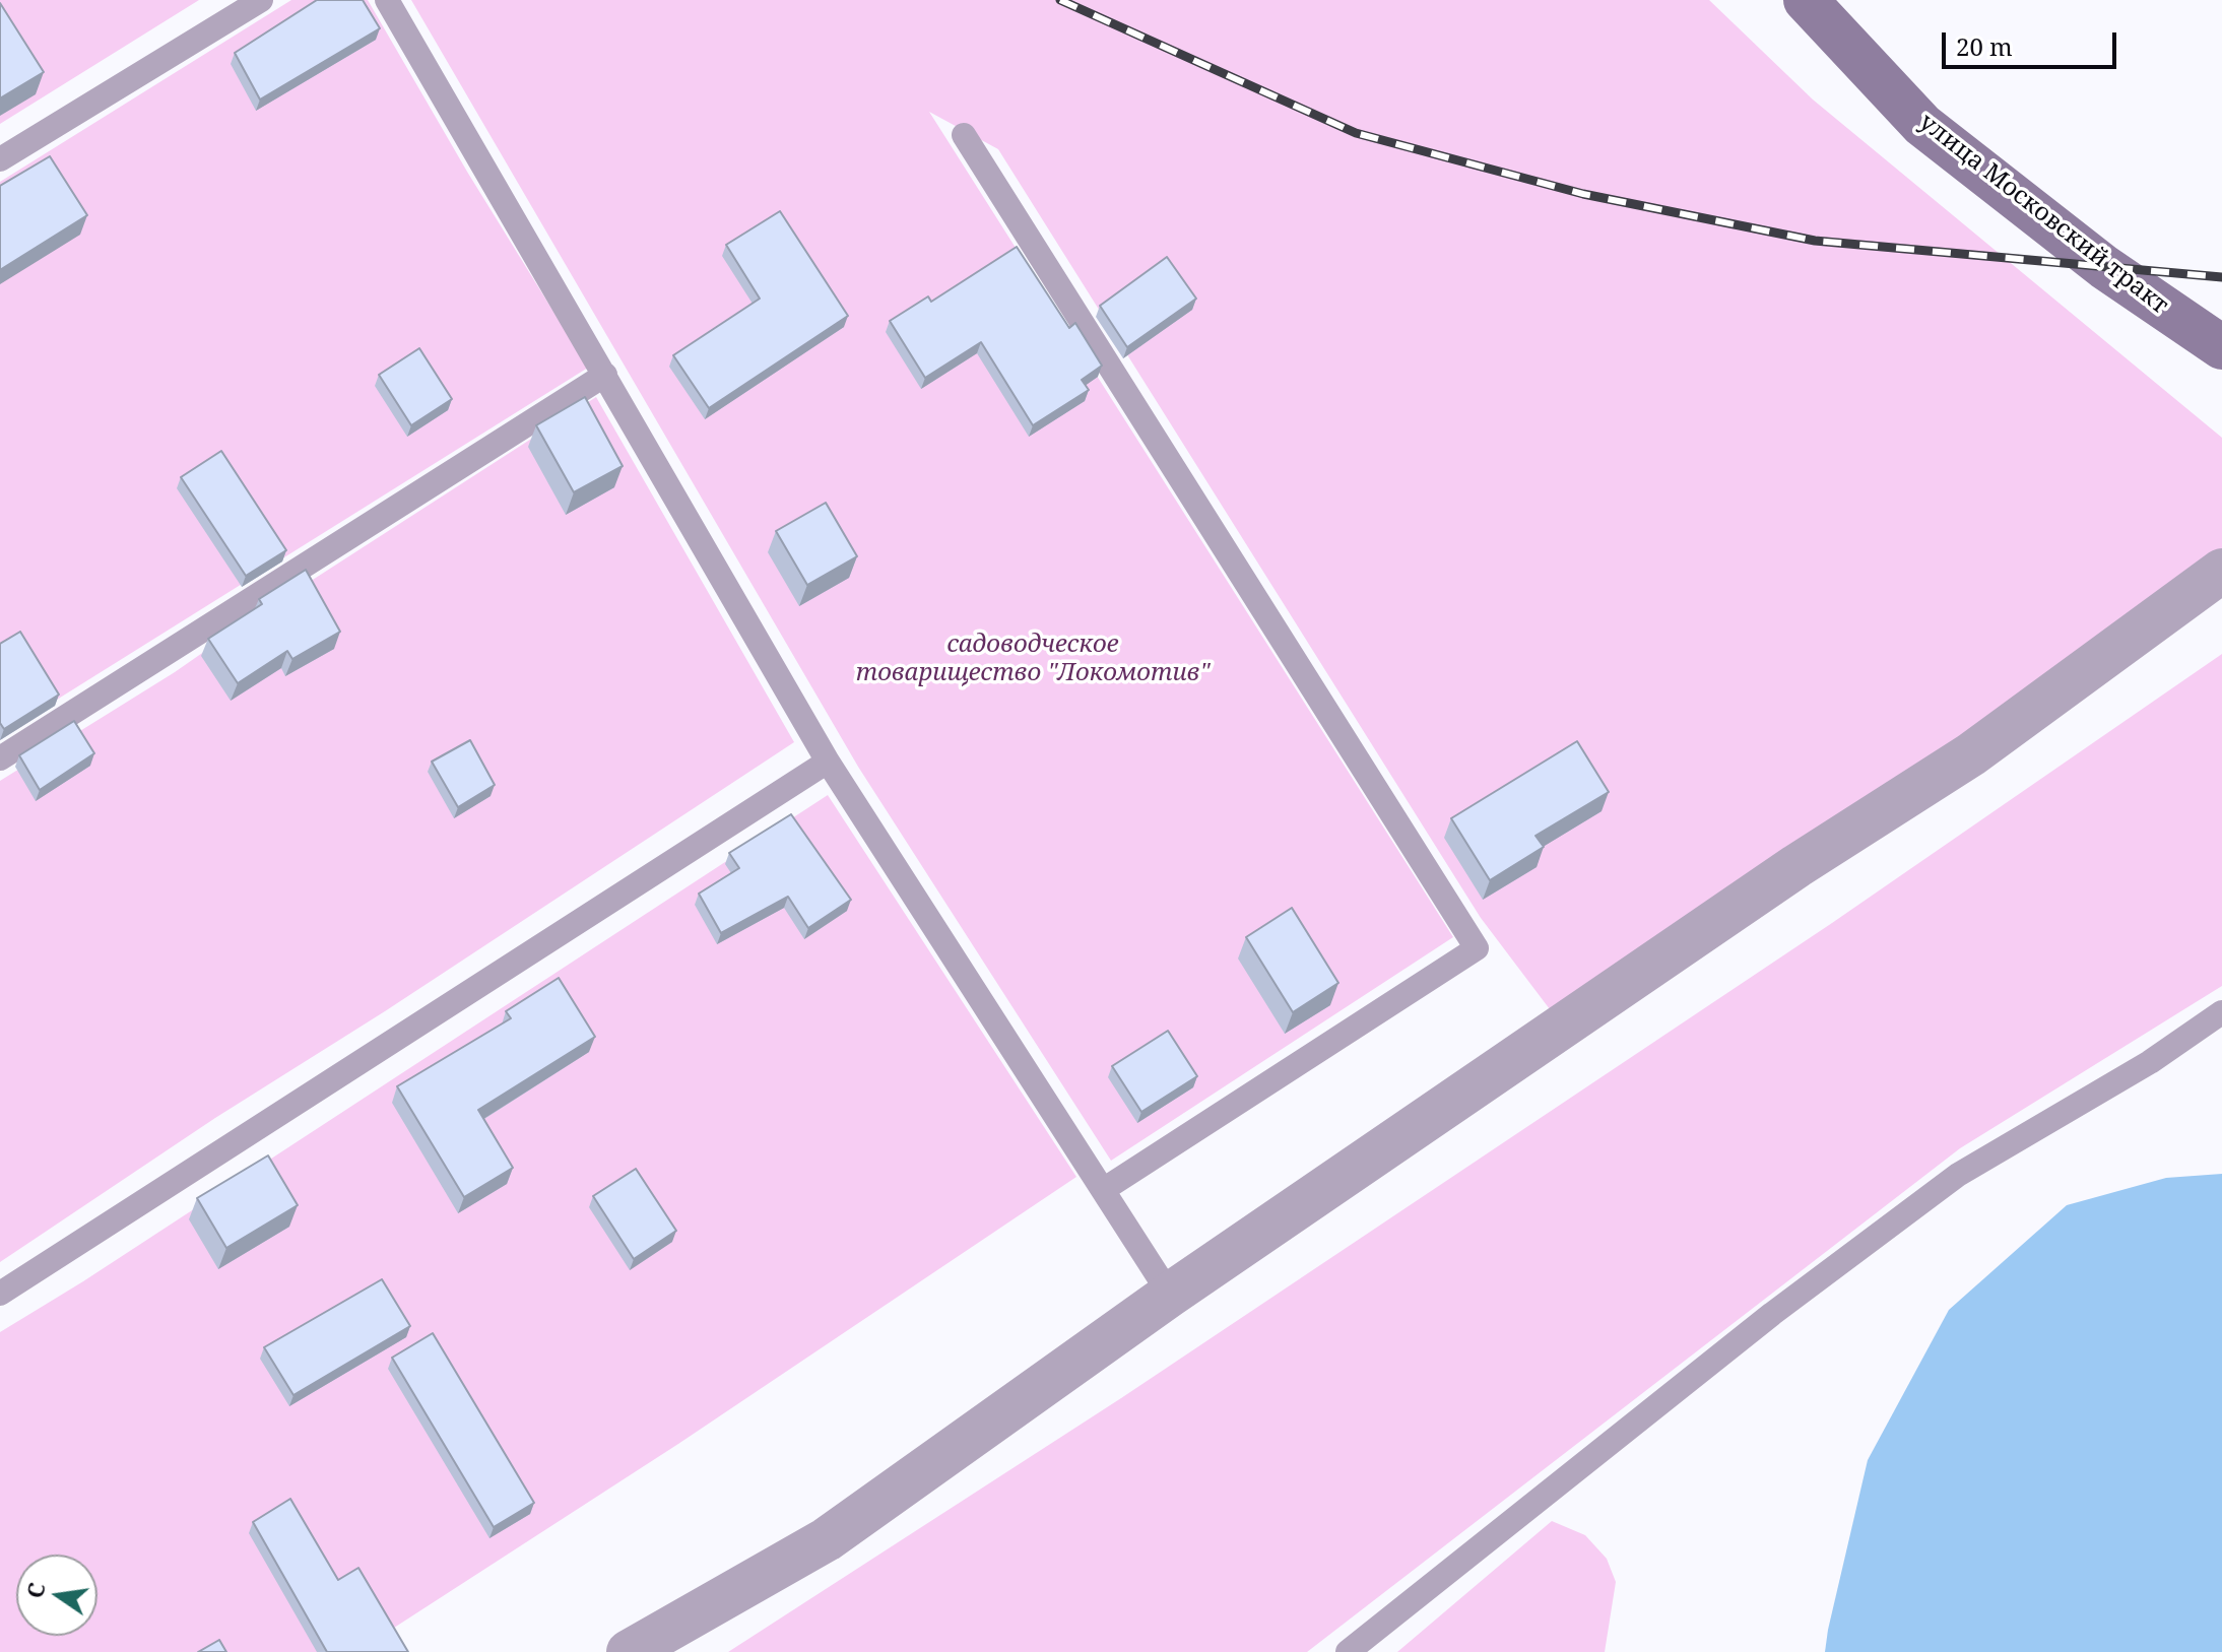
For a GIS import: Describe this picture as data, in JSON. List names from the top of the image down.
{
  "streets": {
    "street": ["улица Московский тракт"]
  },
  "parks": ["садоводческое товарищество \"Локомотив\""],
  "scale_bar": "20 m",
  "north": "left"
}
